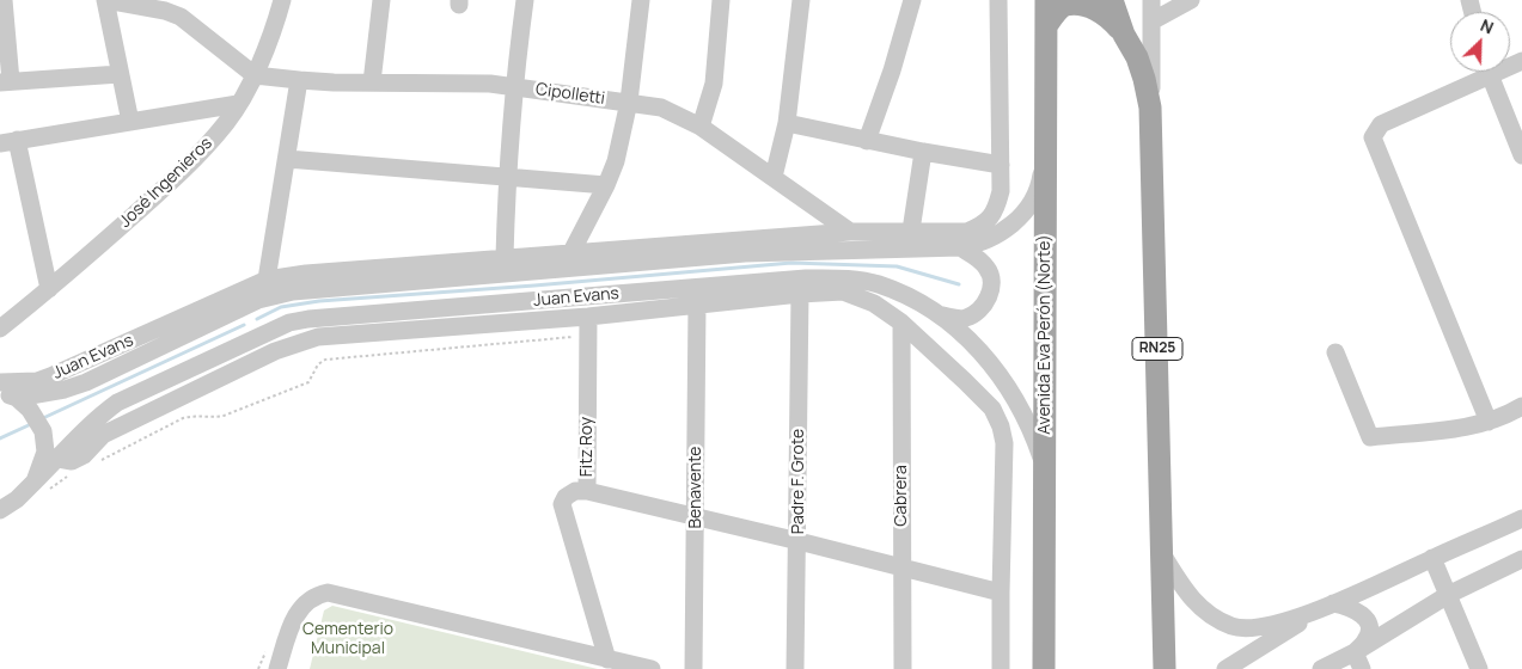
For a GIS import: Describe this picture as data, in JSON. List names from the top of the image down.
{
  "streets": {
    "main road": ["Avenida Eva Perón (Norte)", "RN25"],
    "street": [
      "Cipolletti",
      "José Ingenieros",
      "Juan Evans",
      "Fitz Roy",
      "Padre F. Grote",
      "Benavente",
      "Cabrera"
    ]
  },
  "crossings": [
    ["Cipolletti", "José Ingenieros"],
    ["Cipolletti", "Juan Evans"],
    ["Juan Evans", "Avenida Eva Perón (Norte)"],
    ["Juan Evans", "Fitz Roy"],
    ["Juan Evans", "Padre F. Grote"],
    ["Juan Evans", "Benavente"],
    ["Juan Evans", "Cabrera"]
  ],
  "parks": ["Cementerio Municipal"],
  "north": "top right"
}
